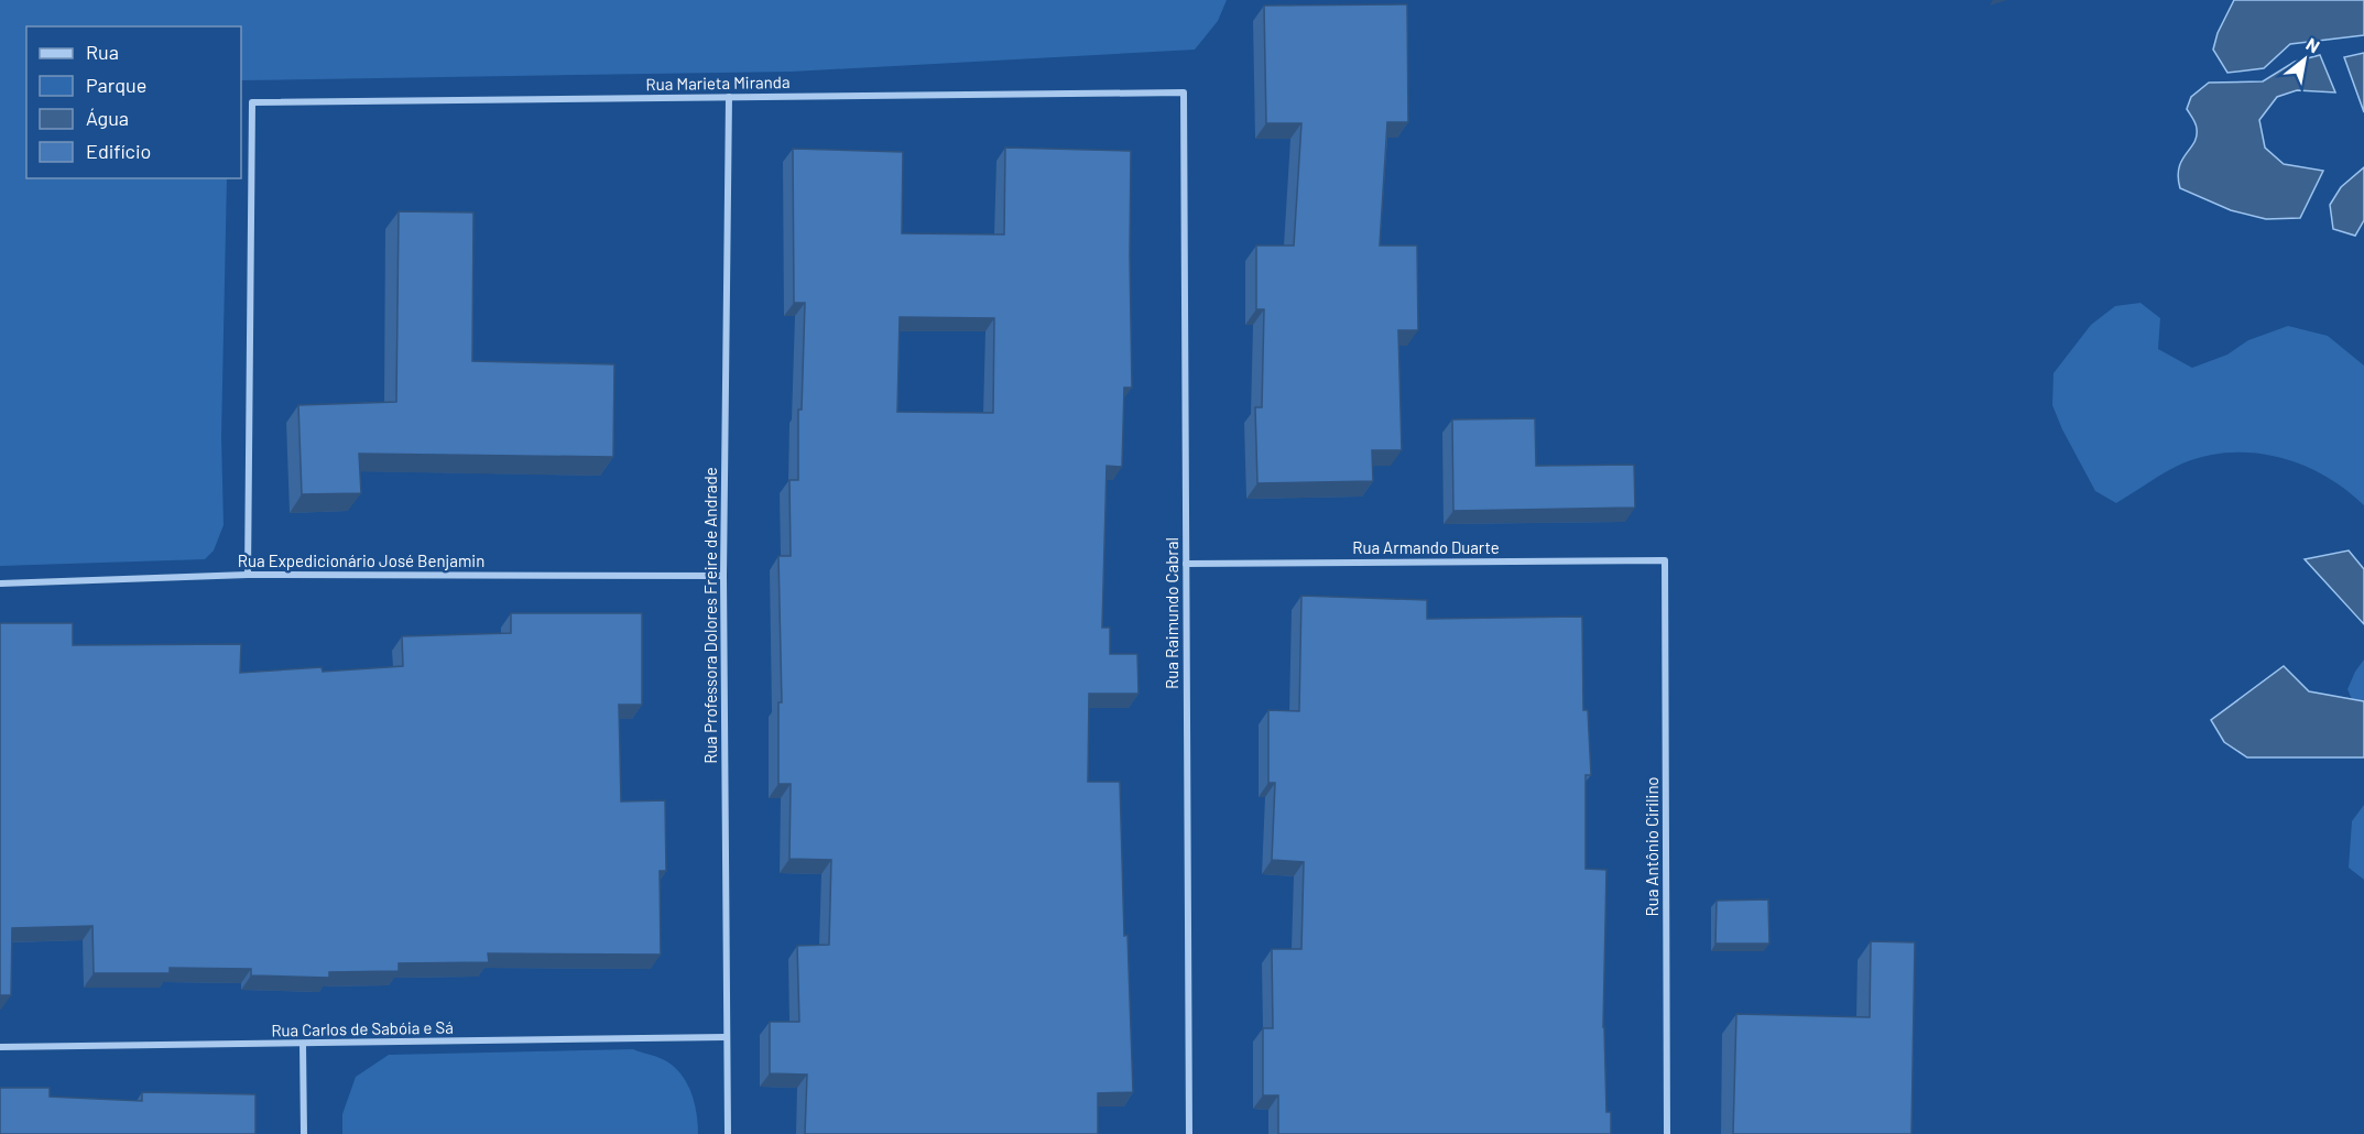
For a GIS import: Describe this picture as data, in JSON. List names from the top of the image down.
{
  "streets": {
    "street": [
      "Rua Marieta Miranda",
      "Rua Armando Duarte",
      "Rua Expedicionário José Benjamin",
      "Rua Raimundo Cabral",
      "Rua Professora Dolores Freire de Andrade",
      "Rua Antônio Cirilino",
      "Rua Carlos de Sabóia e Sá"
    ]
  },
  "crossings": [
    ["Rua Marieta Miranda", "Rua Expedicionário José Benjamin"],
    ["Rua Marieta Miranda", "Rua Raimundo Cabral"],
    ["Rua Marieta Miranda", "Rua Professora Dolores Freire de Andrade"],
    ["Rua Armando Duarte", "Rua Raimundo Cabral"],
    ["Rua Armando Duarte", "Rua Antônio Cirilino"],
    ["Rua Expedicionário José Benjamin", "Rua Professora Dolores Freire de Andrade"],
    ["Rua Professora Dolores Freire de Andrade", "Rua Carlos de Sabóia e Sá"]
  ],
  "legend": [
    "Rua",
    "Parque",
    "Água",
    "Edifício"
  ],
  "north": "top right"
}
